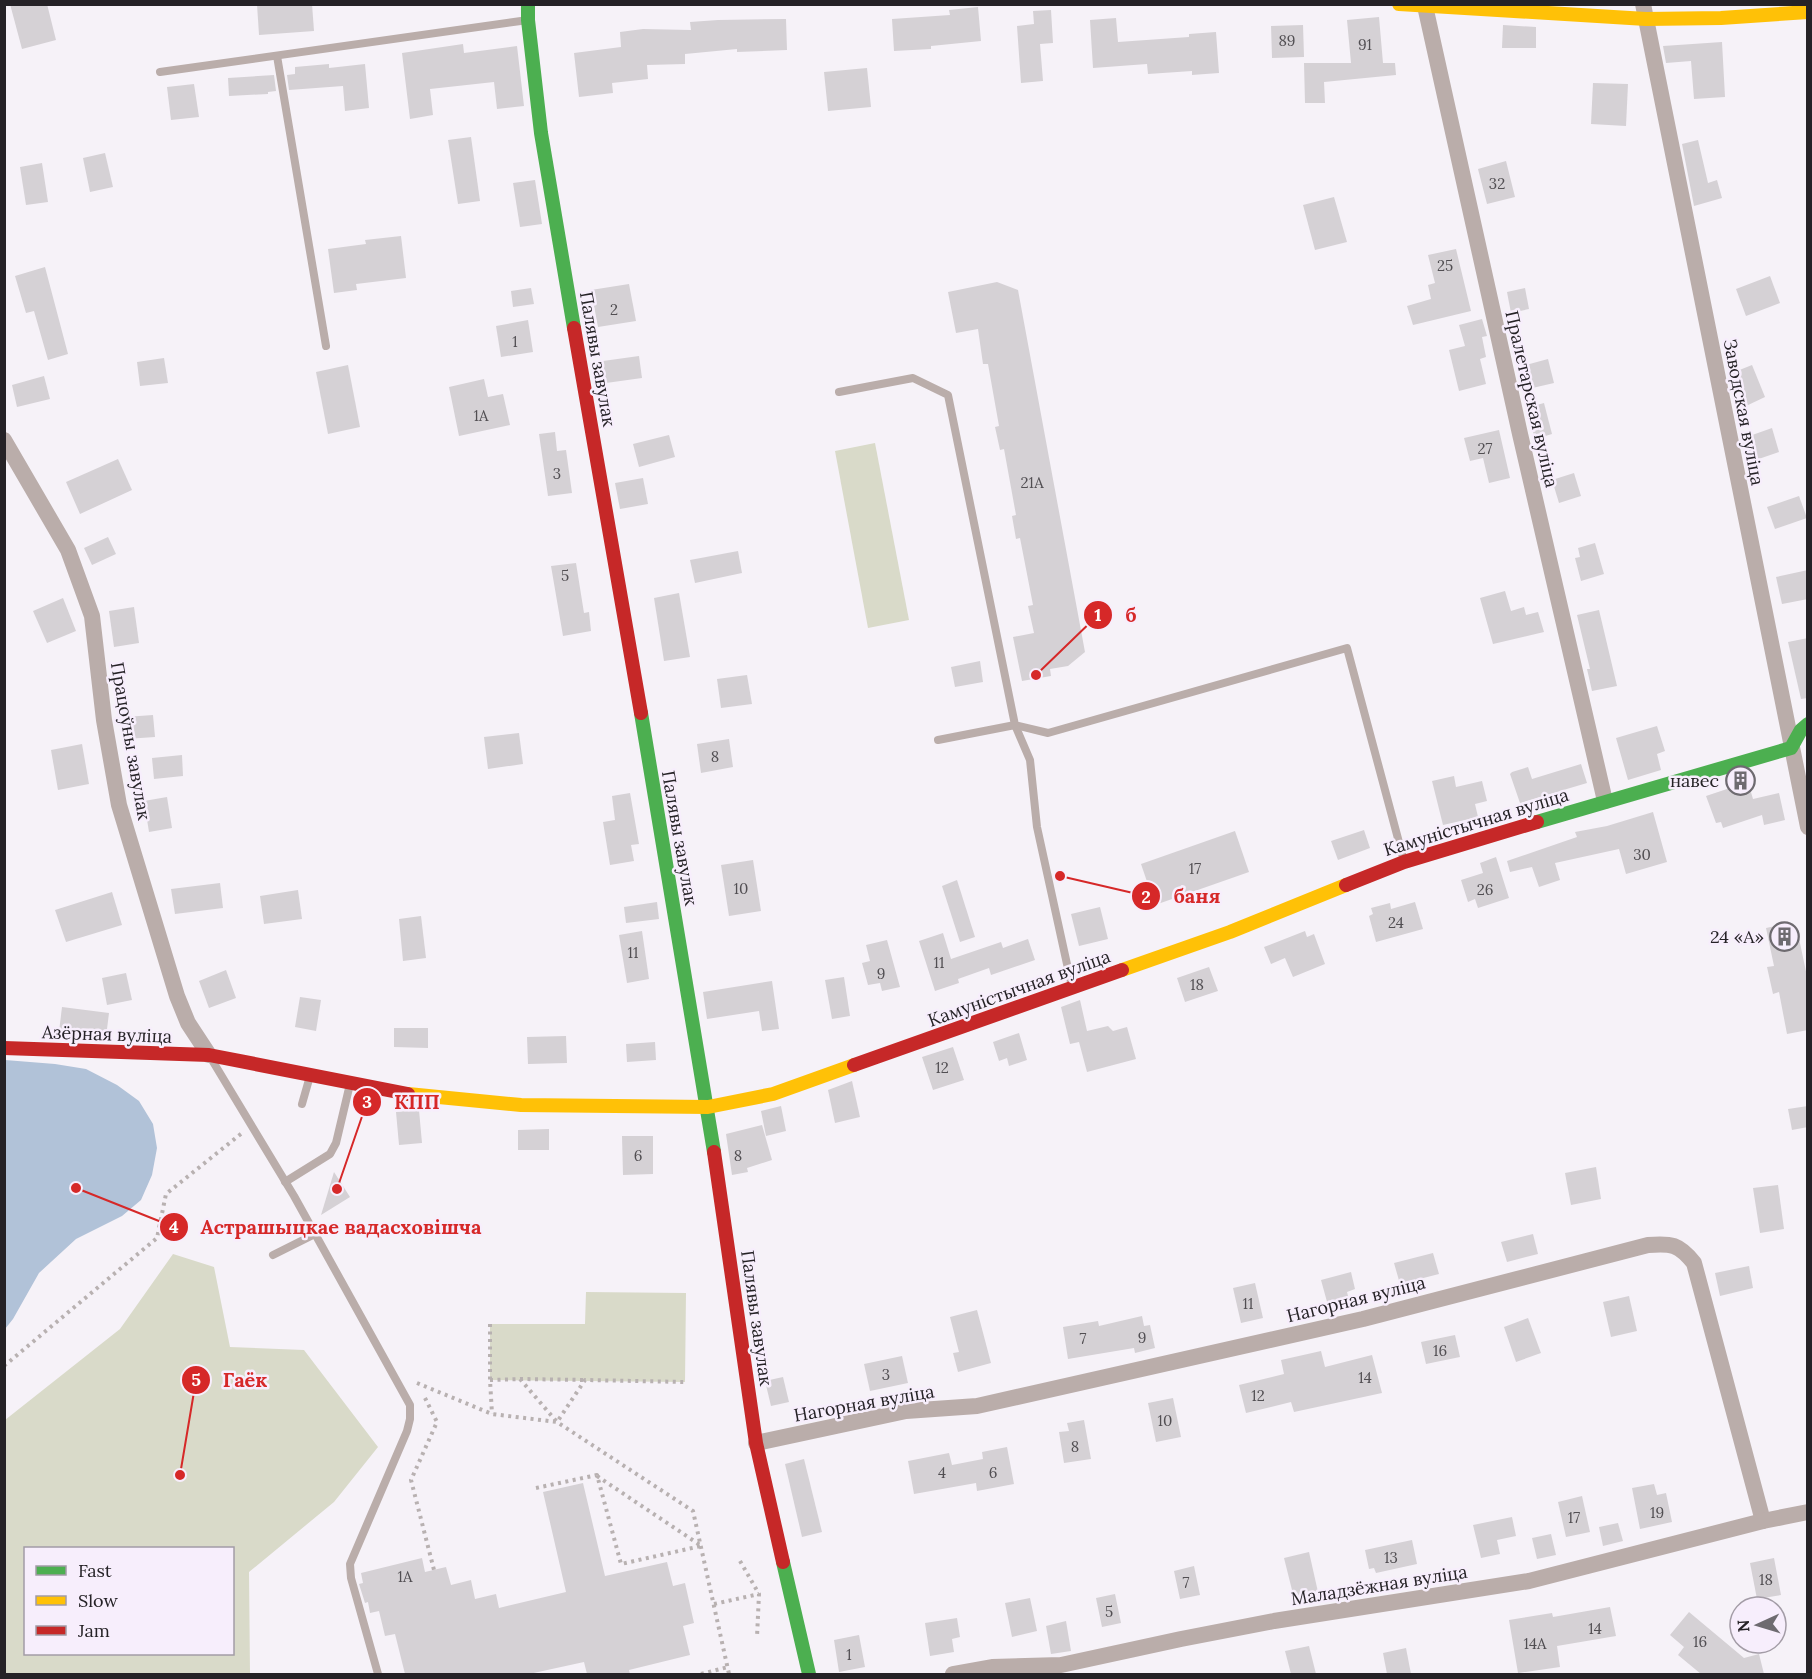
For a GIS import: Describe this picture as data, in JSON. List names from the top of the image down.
{
  "streets": {
    "street": [
      "Палявы завулак",
      "Пралетарская вуліца",
      "Заводская вуліца",
      "Працоўны завулак",
      "Камуністычная вуліца",
      "Азёрная вуліца",
      "Нагорная вуліца",
      "Маладзёжная вуліца"
    ]
  },
  "crossings": [
    ["Палявы завулак", "Камуністычная вуліца"],
    ["Палявы завулак", "Нагорная вуліца"],
    ["Пралетарская вуліца", "Камуністычная вуліца"],
    ["Заводская вуліца", "Камуністычная вуліца"],
    ["Працоўны завулак", "Камуністычная вуліца"],
    ["Працоўны завулак", "Азёрная вуліца"],
    ["Камуністычная вуліца", "Азёрная вуліца"],
    ["Нагорная вуліца", "Маладзёжная вуліца"]
  ],
  "places": {
    "other": [
      "б",
      "баня",
      "Астрашыцкае вадасховішча",
      "КПП",
      "Гаёк"
    ],
    "building": ["навес", "24 «А»"]
  },
  "house_numbers": [
    "89",
    "91",
    "32",
    "25",
    "2",
    "1",
    "1А",
    "27",
    "3",
    "21А",
    "5",
    "8",
    "30",
    "17",
    "10",
    "26",
    "24",
    "11",
    "11",
    "9",
    "18",
    "12",
    "6",
    "8",
    "11",
    "9",
    "7",
    "16",
    "3",
    "14",
    "12",
    "10",
    "8",
    "4",
    "6",
    "19",
    "17",
    "13",
    "1А",
    "18",
    "7",
    "5",
    "14",
    "16",
    "14А",
    "1"
  ],
  "legend": ["Fast", "Slow", "Jam"],
  "north": "left"
}
